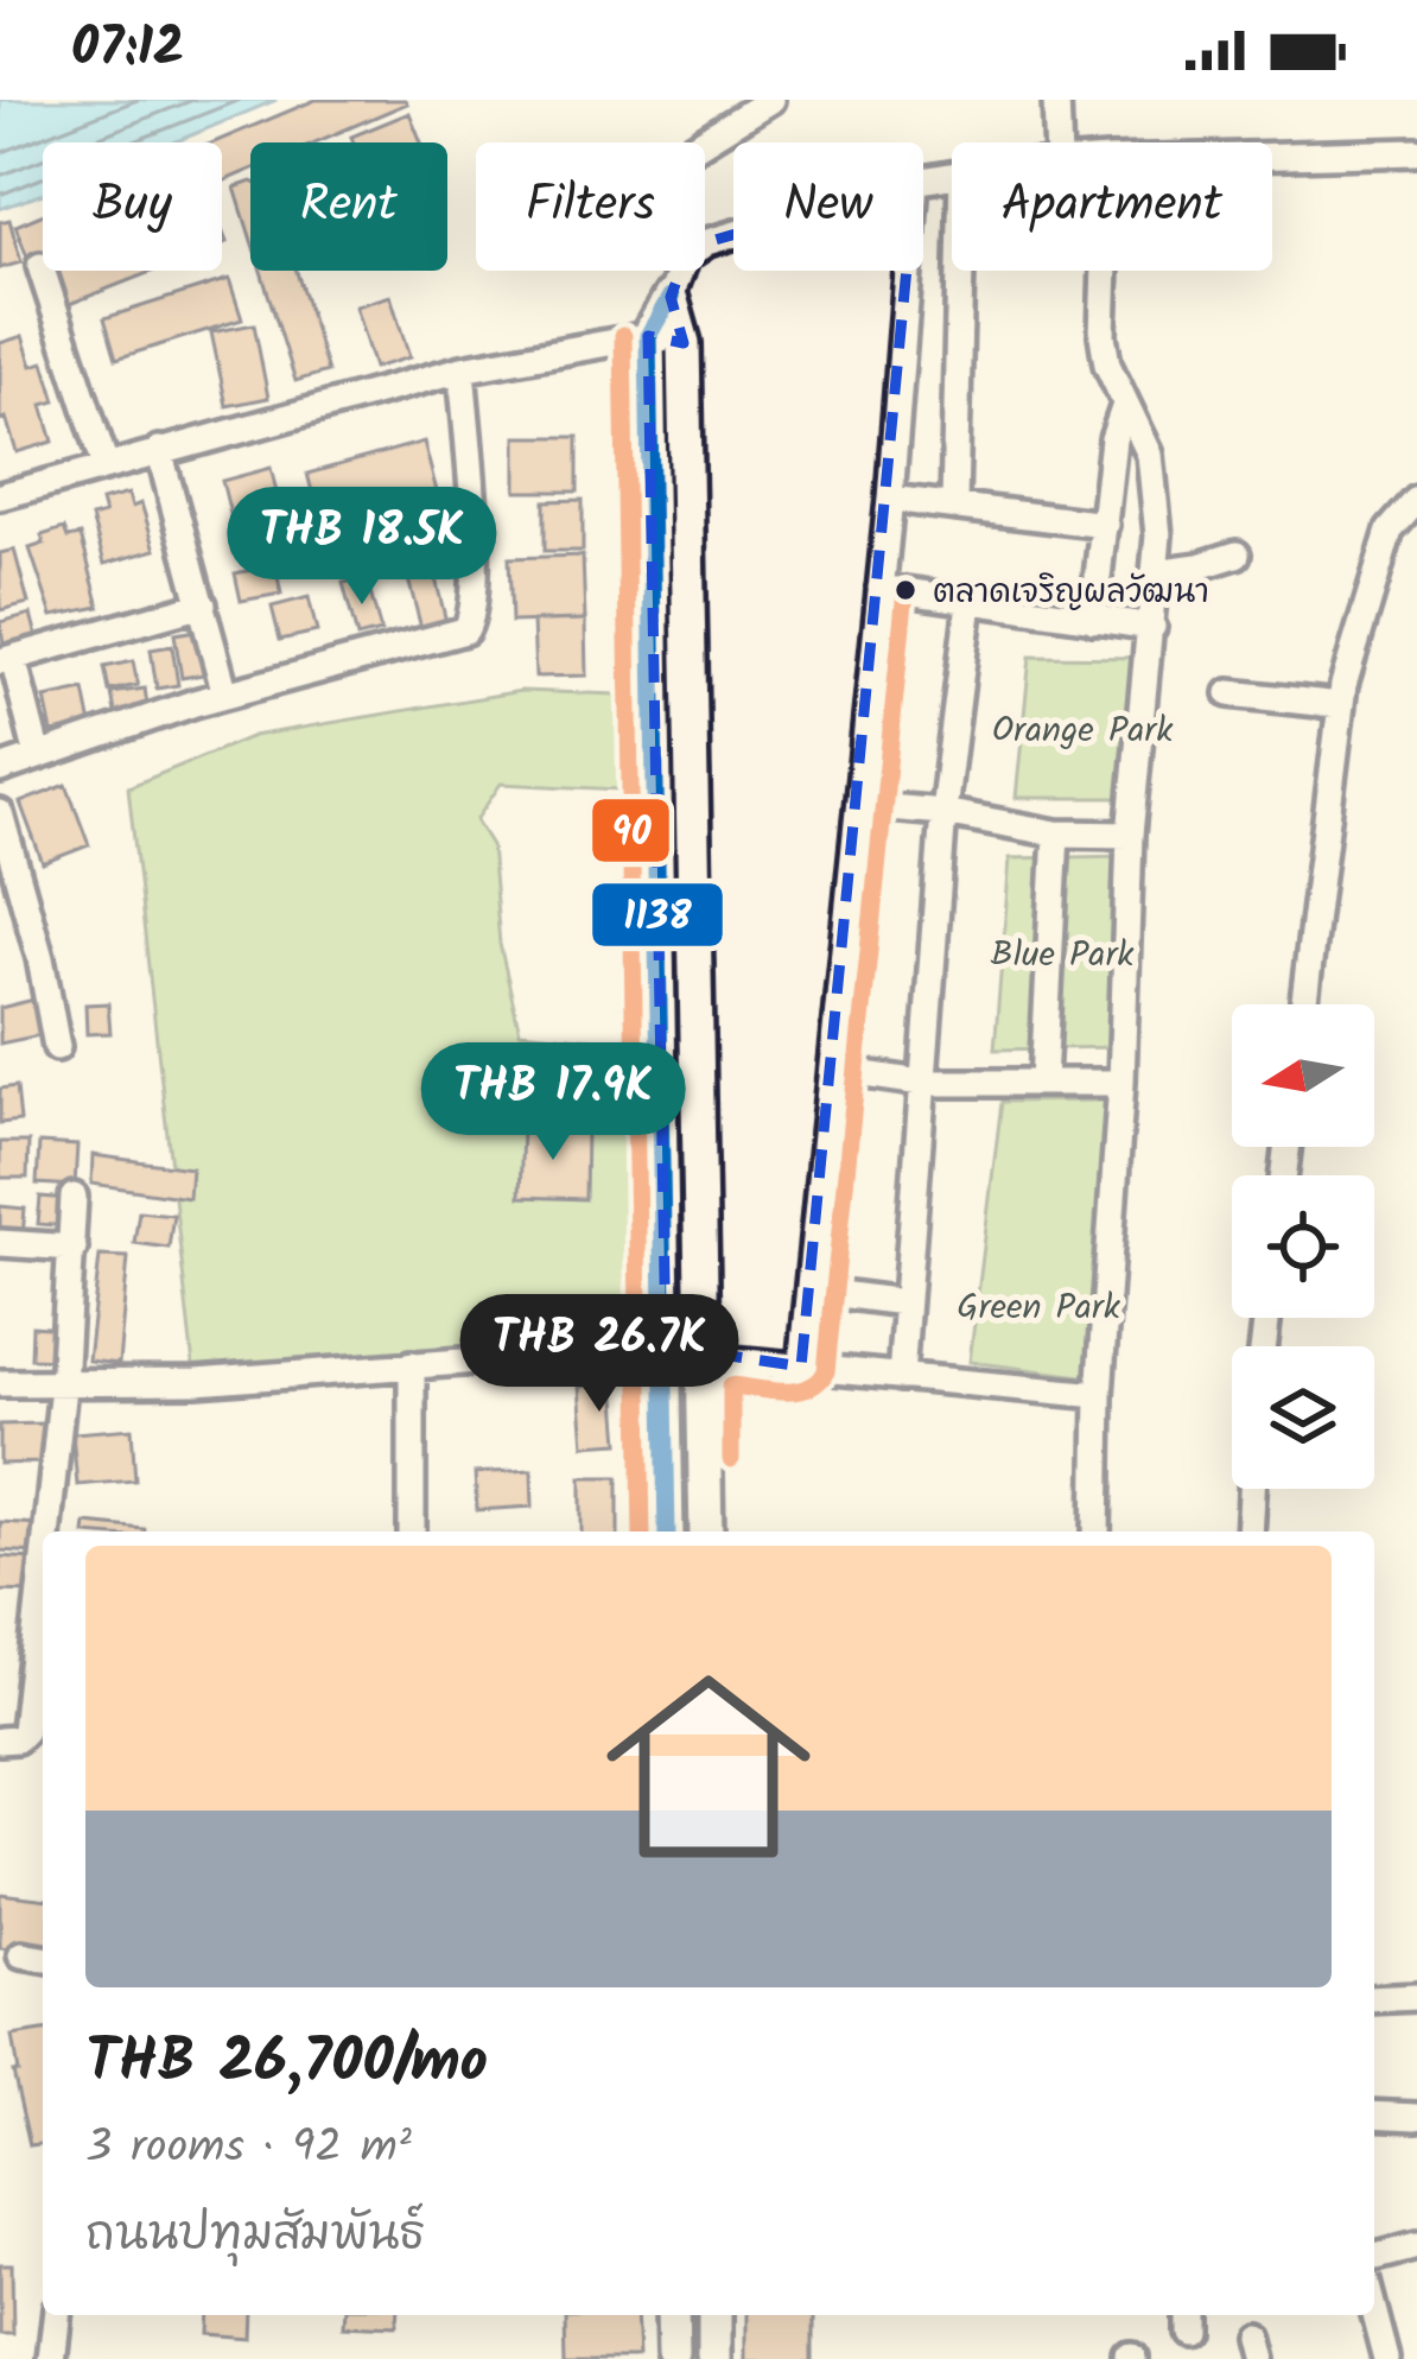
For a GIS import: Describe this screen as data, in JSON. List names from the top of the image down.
{
  "parks": ["Orange Park", "Blue Park", "Green Park"],
  "places": ["ตลาดเจริญผลวัฒนา"],
  "lines": ["transit line 1138", "transit line 90"],
  "north": "left",
  "page": {
    "status": "07:12",
    "chip": [
      "Buy",
      "Rent",
      "Filters",
      "New",
      "Apartment"
    ],
    "price": ["THB 18.5K", "THB 17.9K", "THB 26.7K"],
    "list": [
      {
        "name": "THB 26,700/mo",
        "note": "3 rooms · 92 m² · ถนนปทุมสัมพันธ์"
      }
    ]
  }
}
